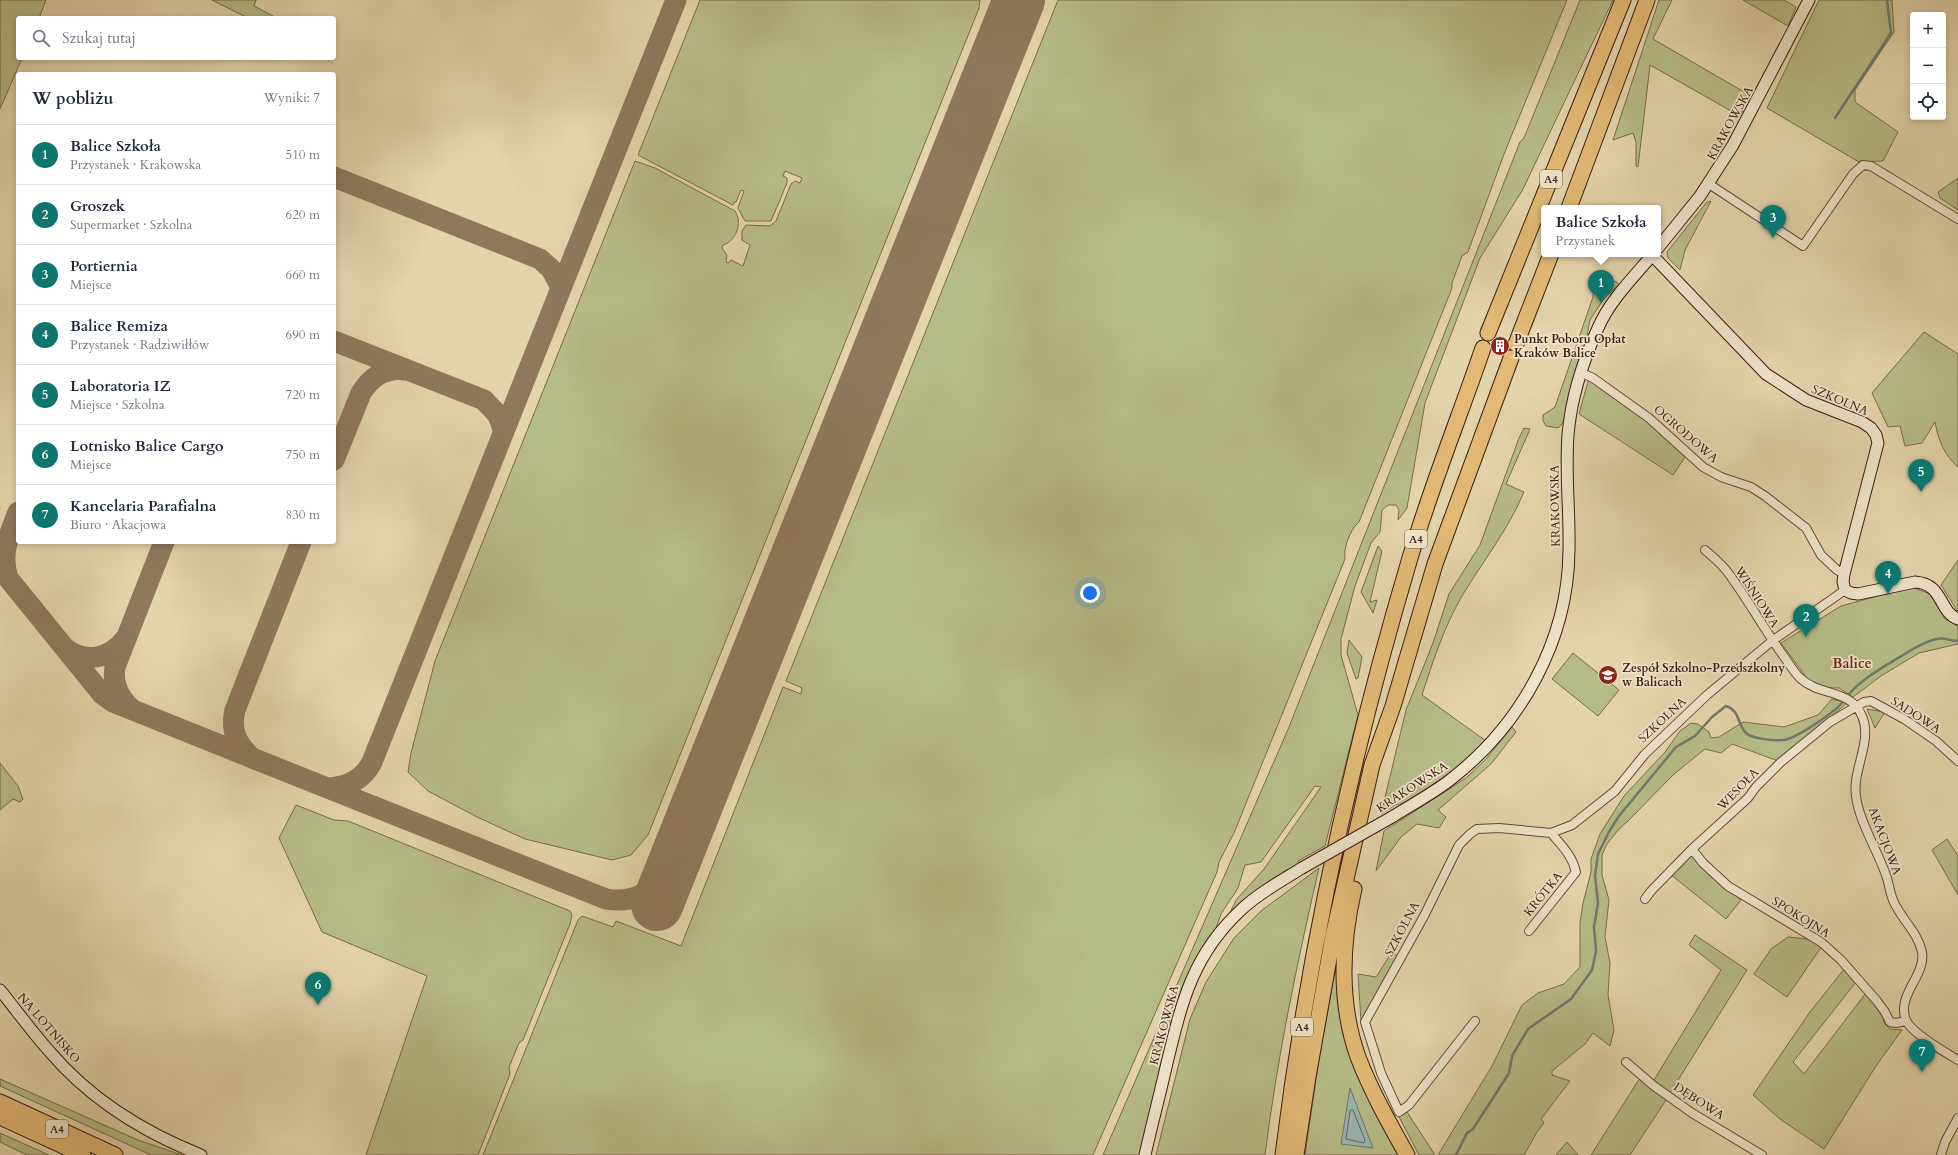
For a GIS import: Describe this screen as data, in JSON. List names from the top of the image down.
{
  "streets": {
    "highway": ["A4"],
    "street": [
      "KRAKOWSKA",
      "SZKOLNA",
      "OGRODOWA",
      "WIŚNIOWA",
      "SADOWA",
      "WESOŁA",
      "AKACJOWA",
      "KRÓTKA",
      "SPOKOJNA",
      "NA LOTNISKO",
      "DĘBOWA"
    ]
  },
  "crossings": [
    ["KRAKOWSKA", "OGRODOWA"],
    ["SZKOLNA", "OGRODOWA"],
    ["SZKOLNA", "WIŚNIOWA"],
    ["SZKOLNA", "KRÓTKA"],
    ["SADOWA", "WESOŁA"],
    ["SADOWA", "AKACJOWA"],
    ["WESOŁA", "AKACJOWA"],
    ["WESOŁA", "SPOKOJNA"],
    ["AKACJOWA", "SPOKOJNA"]
  ],
  "districts": ["Balice"],
  "places": {
    "building": ["Punkt Poboru Opłat Kraków Balice"],
    "school or university": ["Zespół Szkolno-Przedszkolny w Balicach"]
  },
  "page": {
    "map_buttons": ["+", "−"],
    "search": "Szukaj tutaj",
    "heading": ["W pobliżu", "Wyniki: 7"],
    "list": [
      {
        "mark": "1",
        "name": "Balice Szkoła",
        "note": "Przystanek · Krakowska",
        "value": "510 m"
      },
      {
        "mark": "2",
        "name": "Groszek",
        "note": "Supermarket · Szkolna",
        "value": "620 m"
      },
      {
        "mark": "3",
        "name": "Portiernia",
        "note": "Miejsce",
        "value": "660 m"
      },
      {
        "mark": "4",
        "name": "Balice Remiza",
        "note": "Przystanek · Radziwiłłów",
        "value": "690 m"
      },
      {
        "mark": "5",
        "name": "Laboratoria IZ",
        "note": "Miejsce · Szkolna",
        "value": "720 m"
      },
      {
        "mark": "6",
        "name": "Lotnisko Balice Cargo",
        "note": "Miejsce",
        "value": "750 m"
      },
      {
        "mark": "7",
        "name": "Kancelaria Parafialna",
        "note": "Biuro · Akacjowa",
        "value": "830 m"
      }
    ],
    "popup": ["Balice Szkoła", "Przystanek"],
    "pins": [
      "3",
      "1",
      "5",
      "4",
      "2",
      "6",
      "7"
    ]
  }
}
